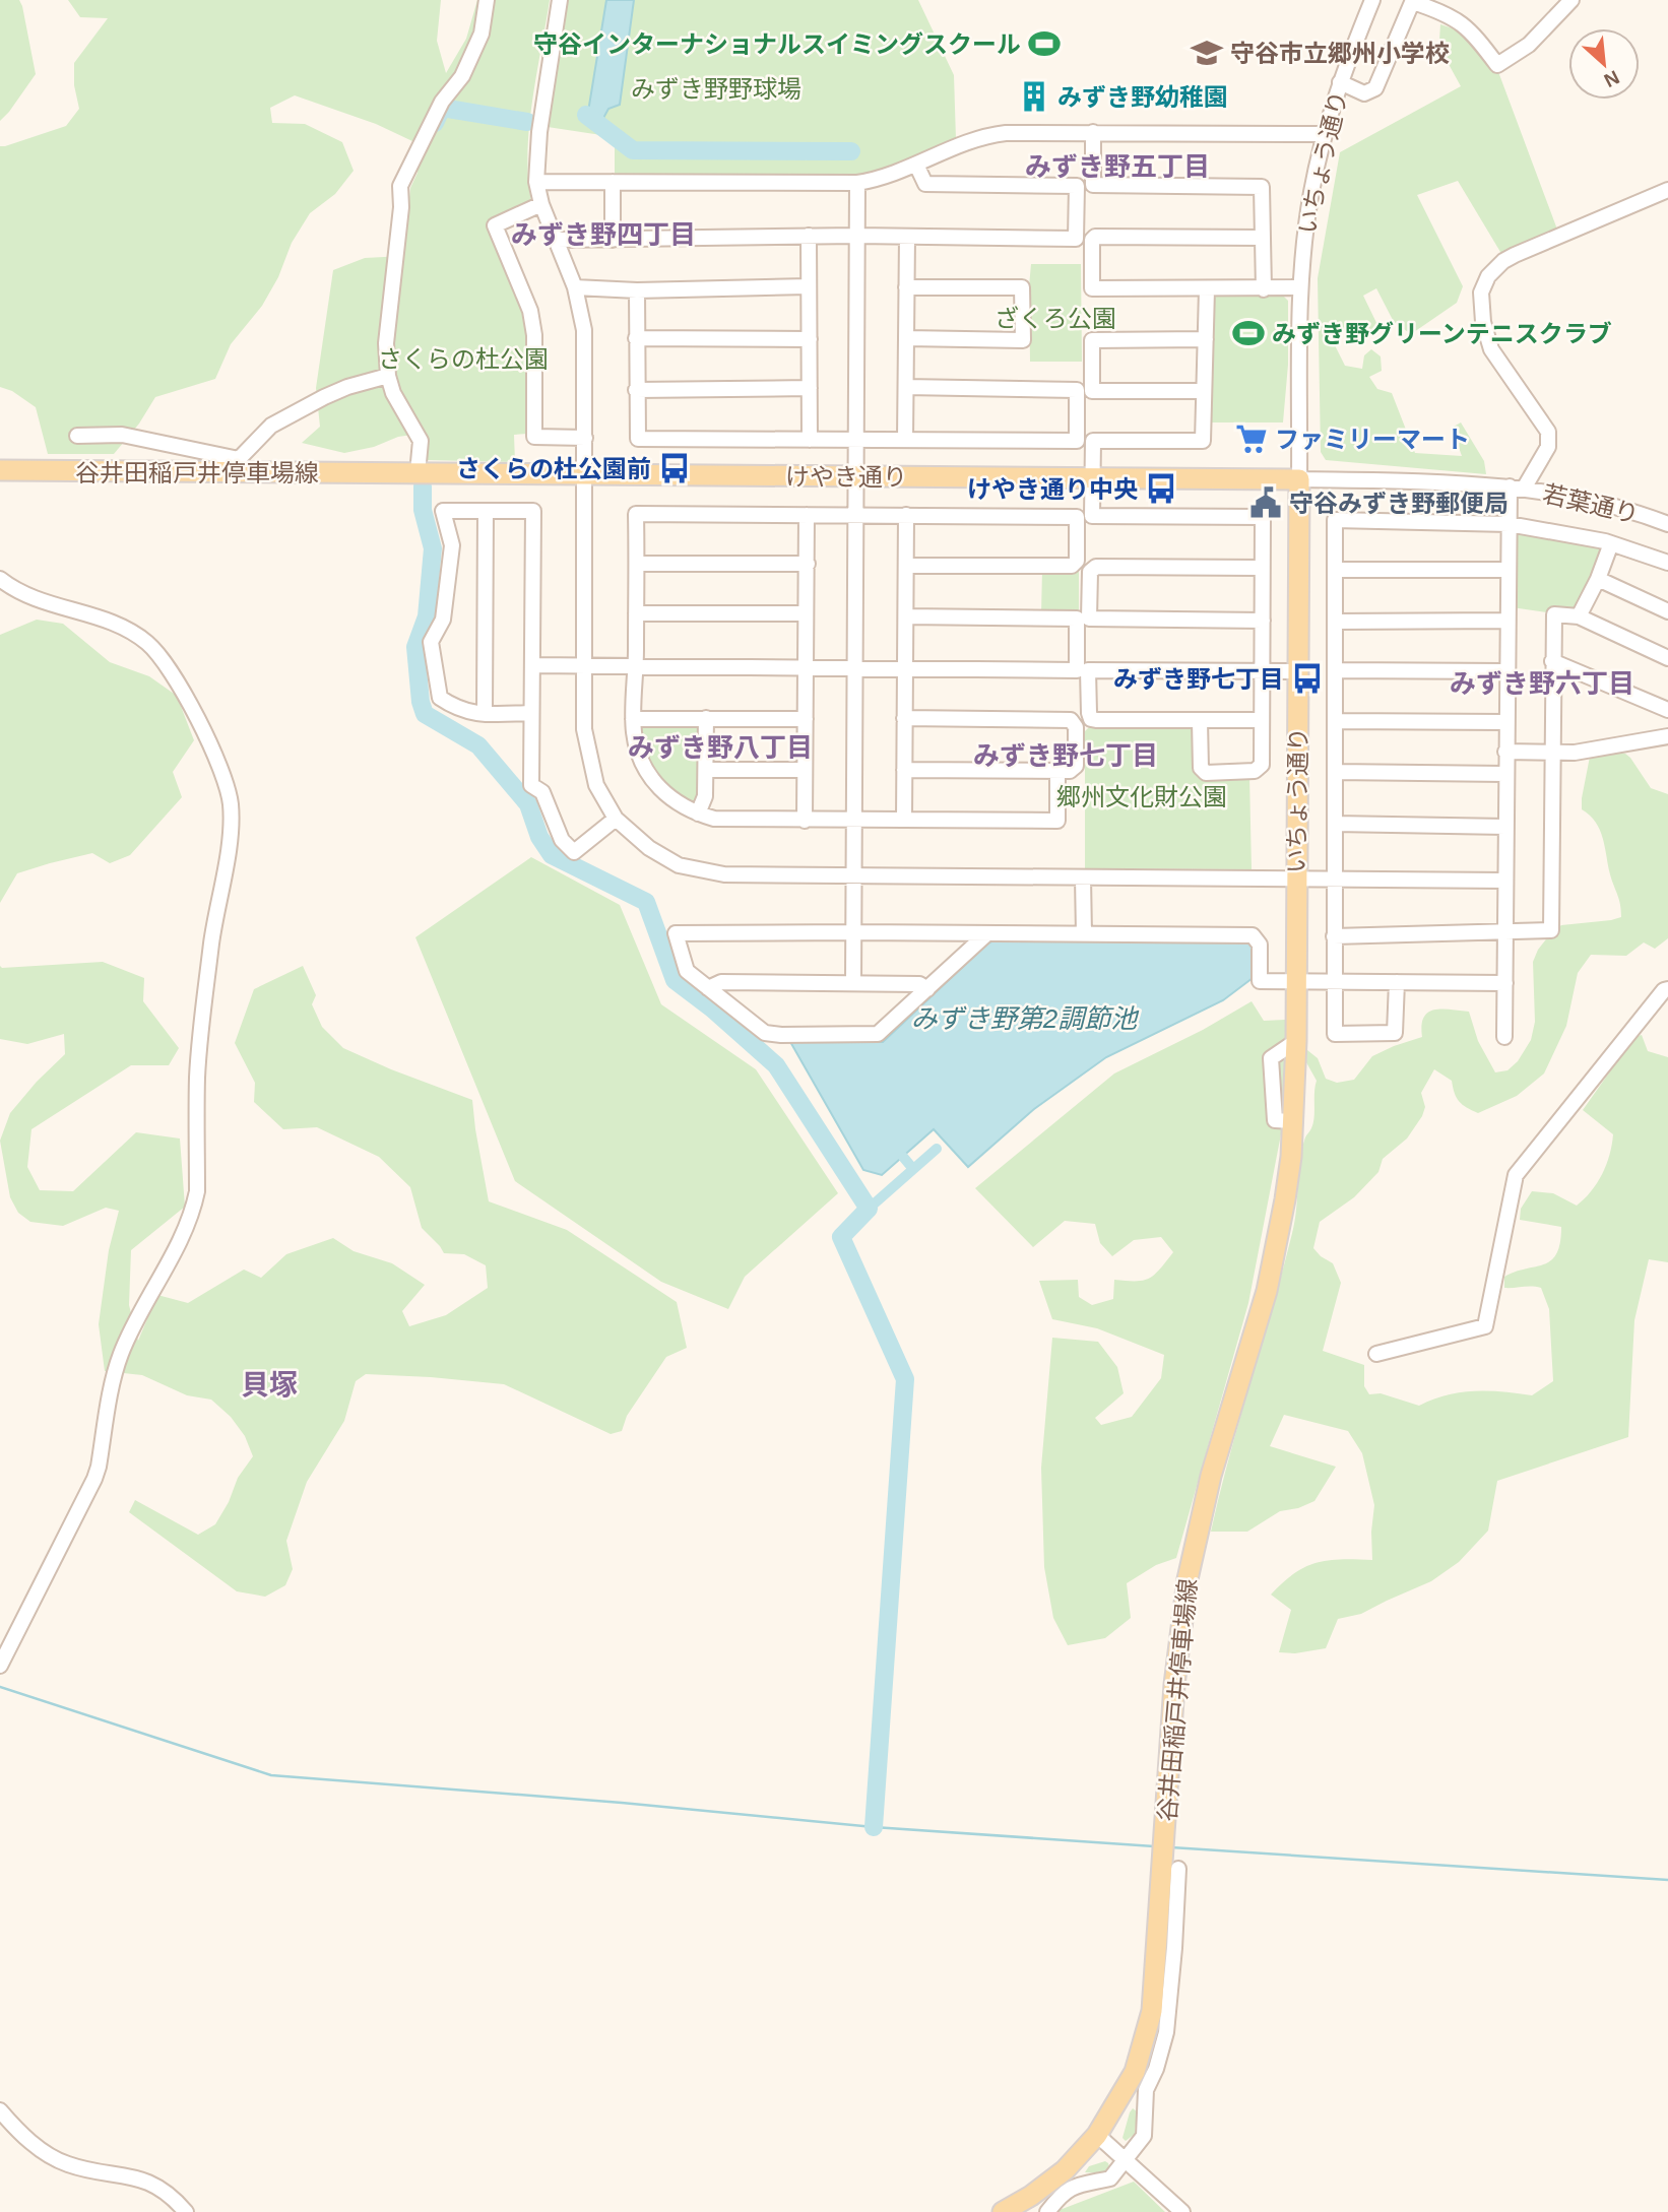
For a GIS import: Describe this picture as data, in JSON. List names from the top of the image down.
{
  "streets": {
    "main road": ["いちょう通り", "谷井田稲戸井停車場線", "けやき通り"],
    "street": ["若葉通り"]
  },
  "crossings": [
    ["いちょう通り", "谷井田稲戸井停車場線"],
    ["いちょう通り", "けやき通り"],
    ["いちょう通り", "若葉通り"],
    ["谷井田稲戸井停車場線", "けやき通り"],
    ["けやき通り", "若葉通り"]
  ],
  "districts": [
    "みずき野五丁目",
    "みずき野四丁目",
    "みずき野六丁目",
    "みずき野八丁目",
    "みずき野七丁目",
    "貝塚"
  ],
  "water": ["みずき野第2調節池"],
  "parks": [
    "みずき野野球場",
    "ざくろ公園",
    "さくらの杜公園",
    "郷州文化財公園"
  ],
  "places": {
    "sports": ["守谷インターナショナルスイミングスクール", "みずき野グリーンテニスクラブ"],
    "school or university": ["守谷市立郷州小学校"],
    "building": ["みずき野幼稚園"],
    "supermarket": ["ファミリーマート"],
    "bus stop": ["さくらの杜公園前", "けやき通り中央", "みずき野七丁目"],
    "public building": ["守谷みずき野郵便局"]
  },
  "north": "bottom right"
}
